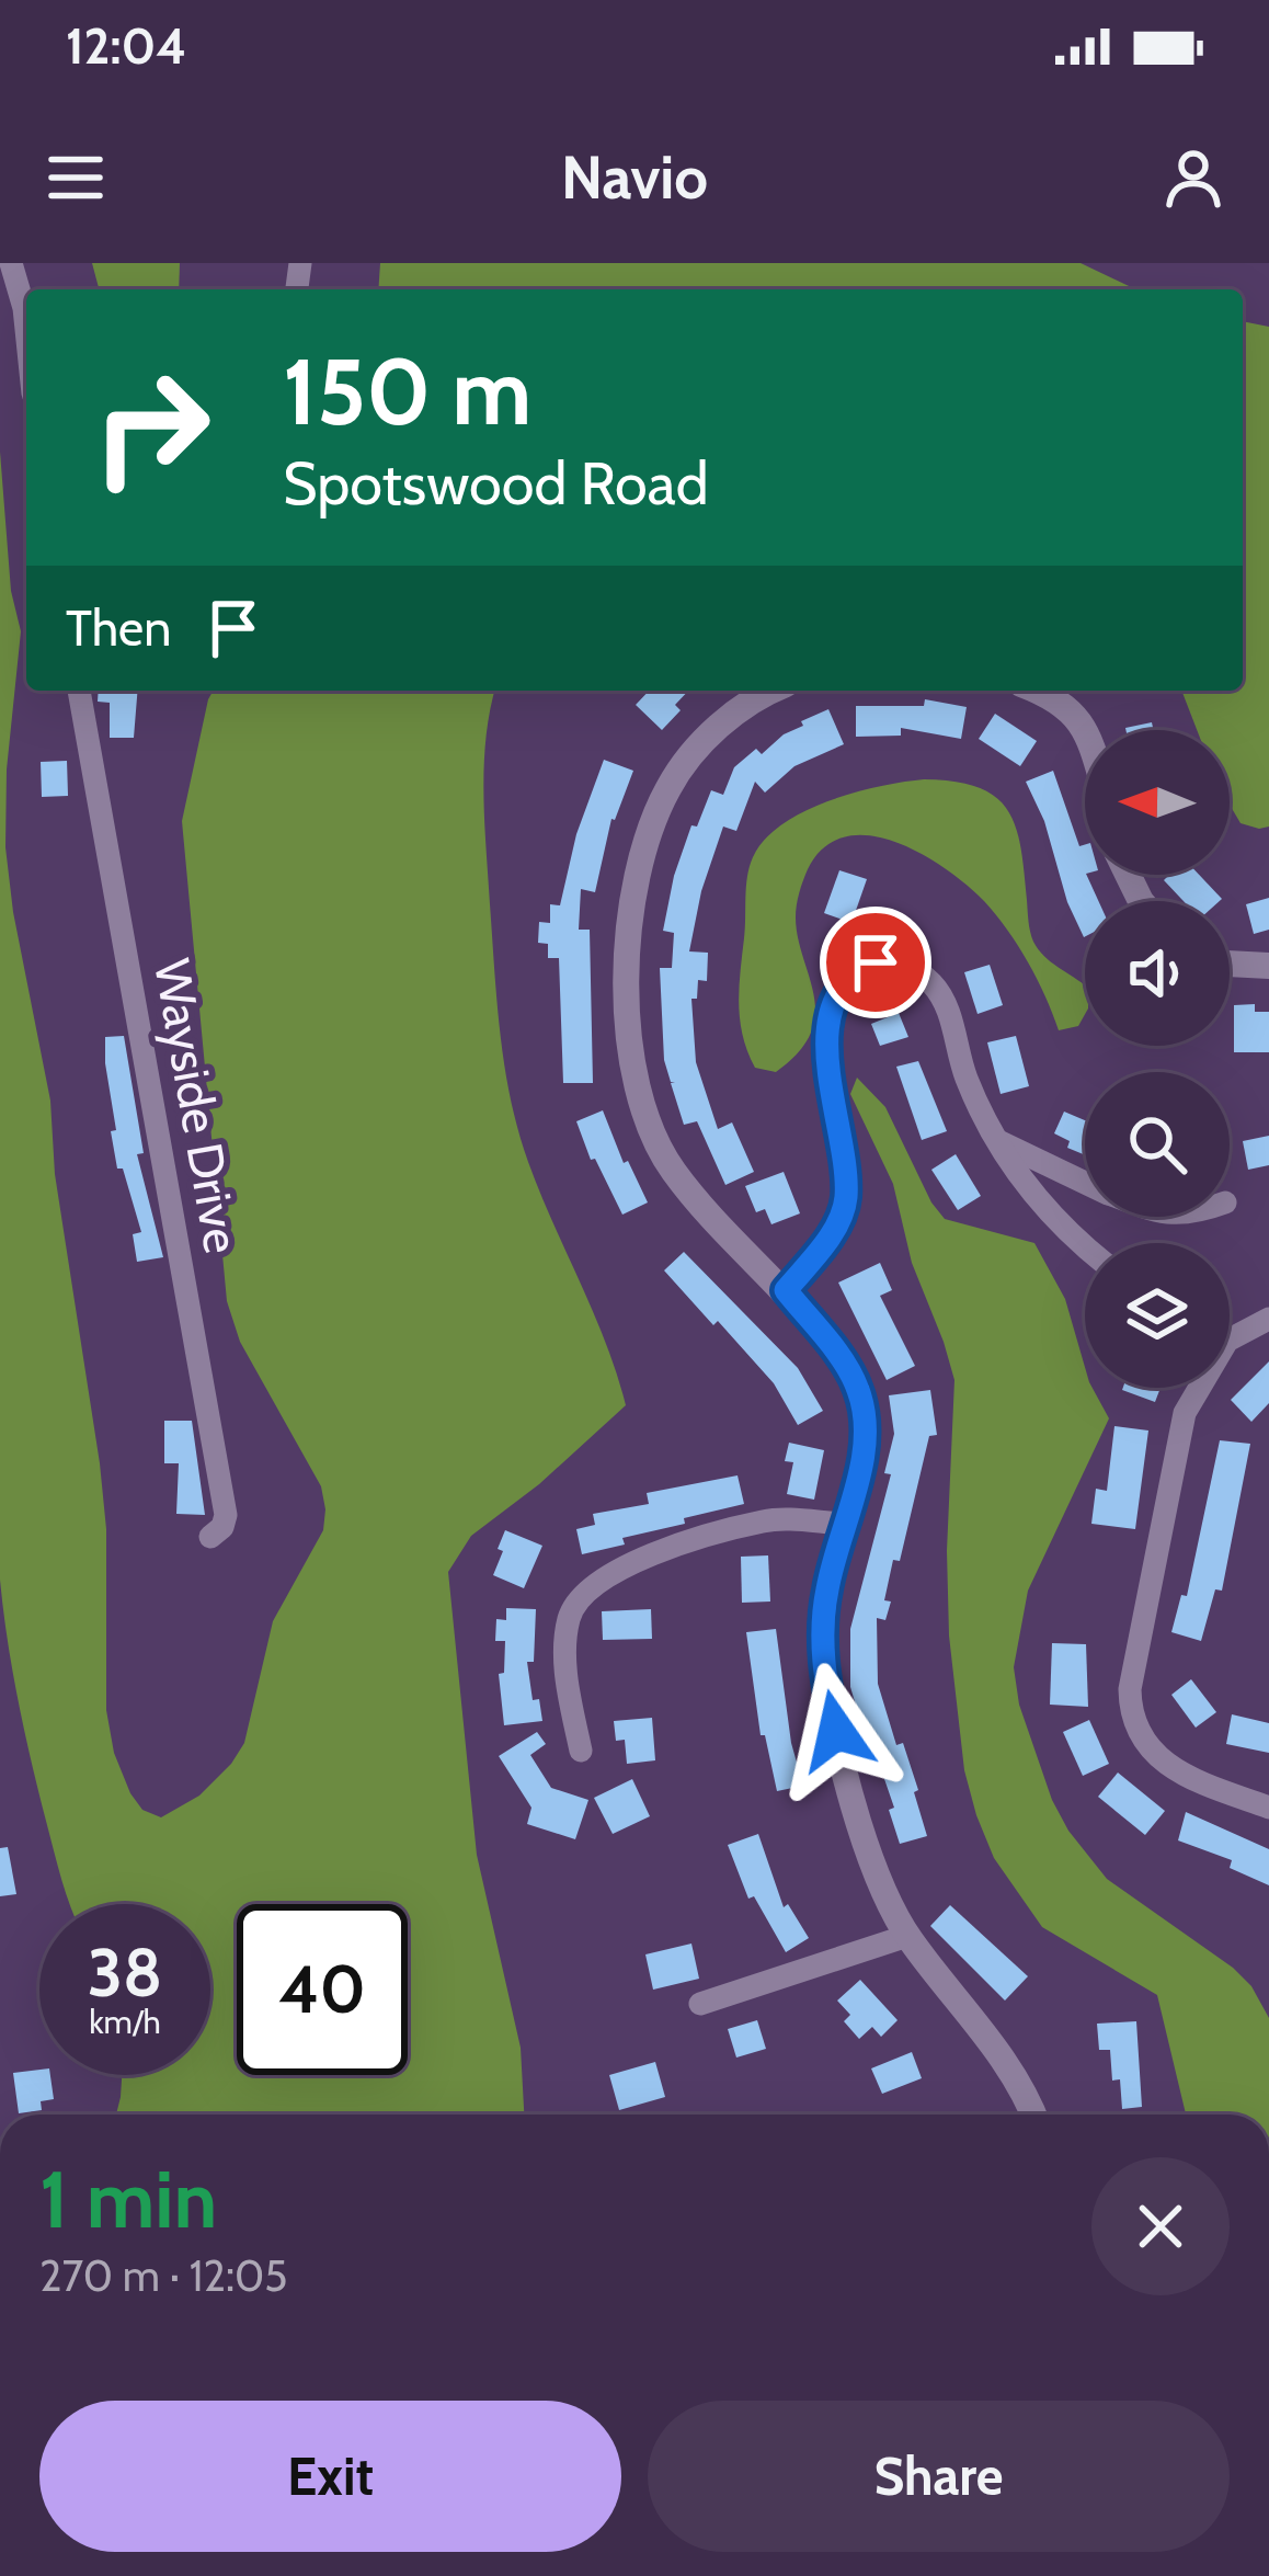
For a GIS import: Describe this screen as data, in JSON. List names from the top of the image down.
{
  "streets": {
    "street": ["Wayside Drive"]
  },
  "north": "left",
  "page": {
    "status": "12:04",
    "header": "Navio",
    "turn": ["150 m", "Spotswood Road"],
    "then": "Then",
    "speed": "38 km/h",
    "limit": "40",
    "heading": ["1 min", "270 m · 12:05"],
    "buttons": ["Exit", "Share"]
  }
}
